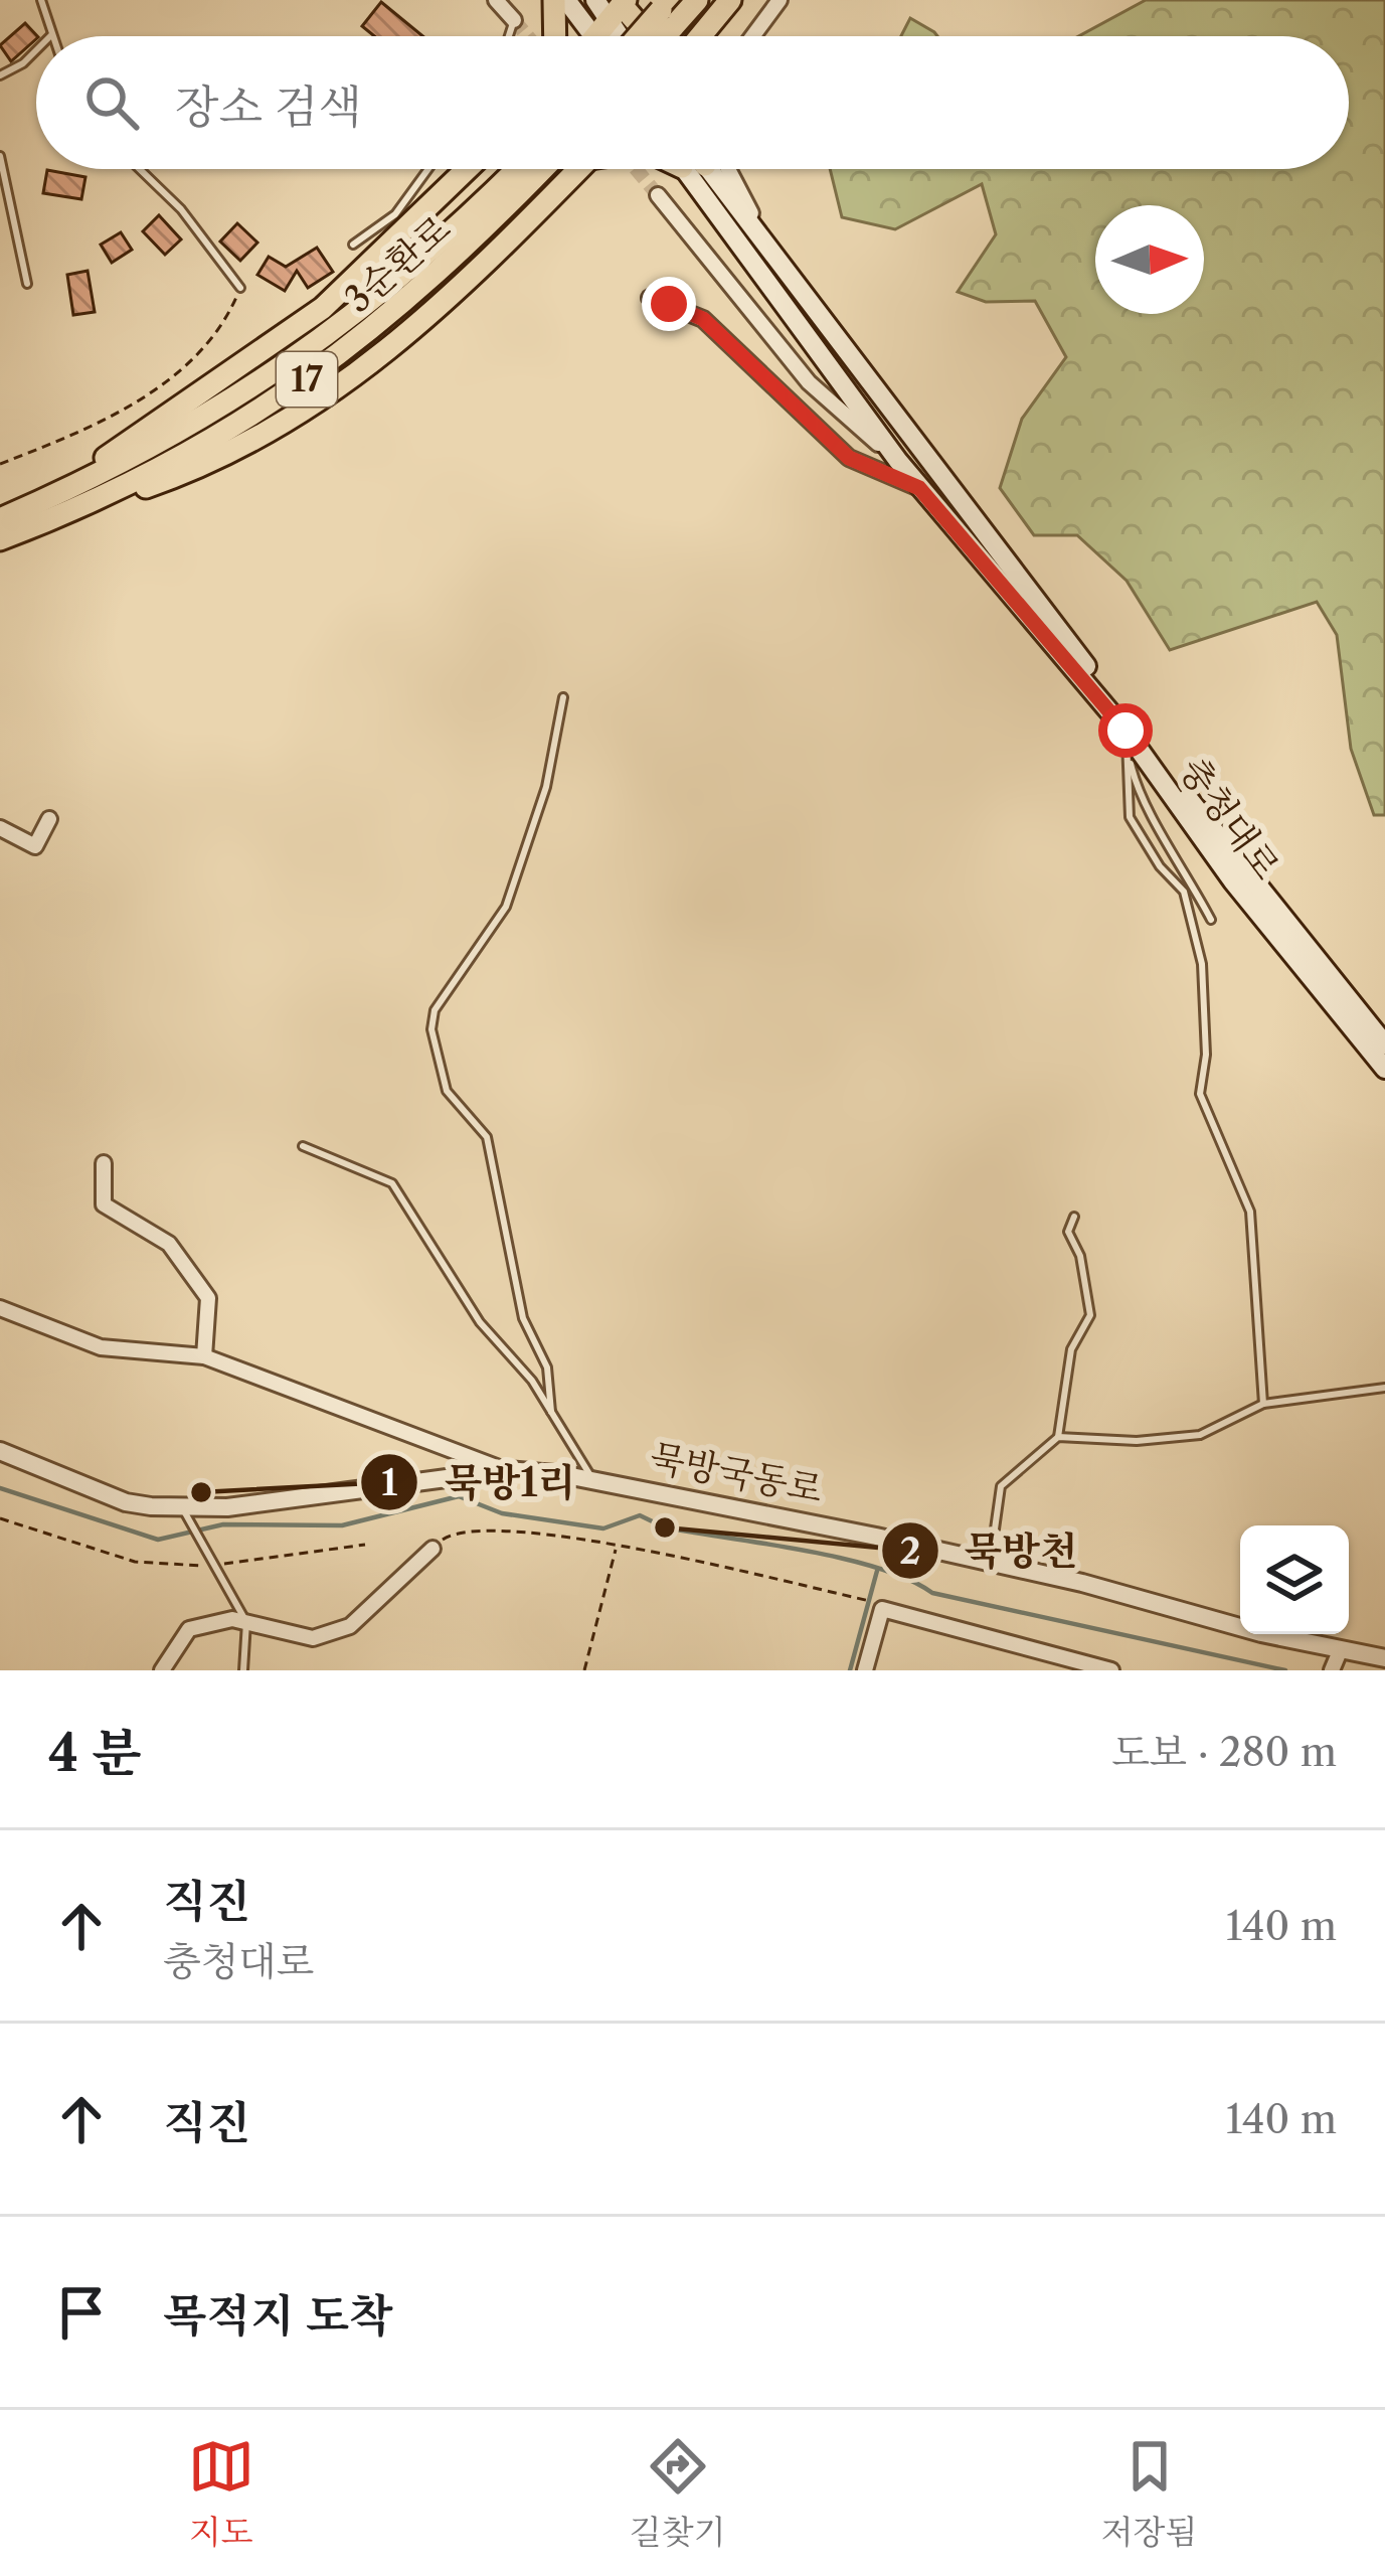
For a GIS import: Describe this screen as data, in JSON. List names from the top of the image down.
{
  "streets": {
    "highway": ["3순환로", "17"],
    "main road": ["충청대로"],
    "street": ["묵방국동로"]
  },
  "places": ["묵방1리", "묵방천"],
  "north": "right",
  "page": {
    "search": "장소 검색",
    "heading": ["4 분", "도보 · 280 m"],
    "list": [
      ["직진", "충청대로", "140 m"],
      ["직진", "140 m"],
      "목적지 도착"
    ],
    "nav": ["지도", "길찾기", "저장됨"]
  }
}
